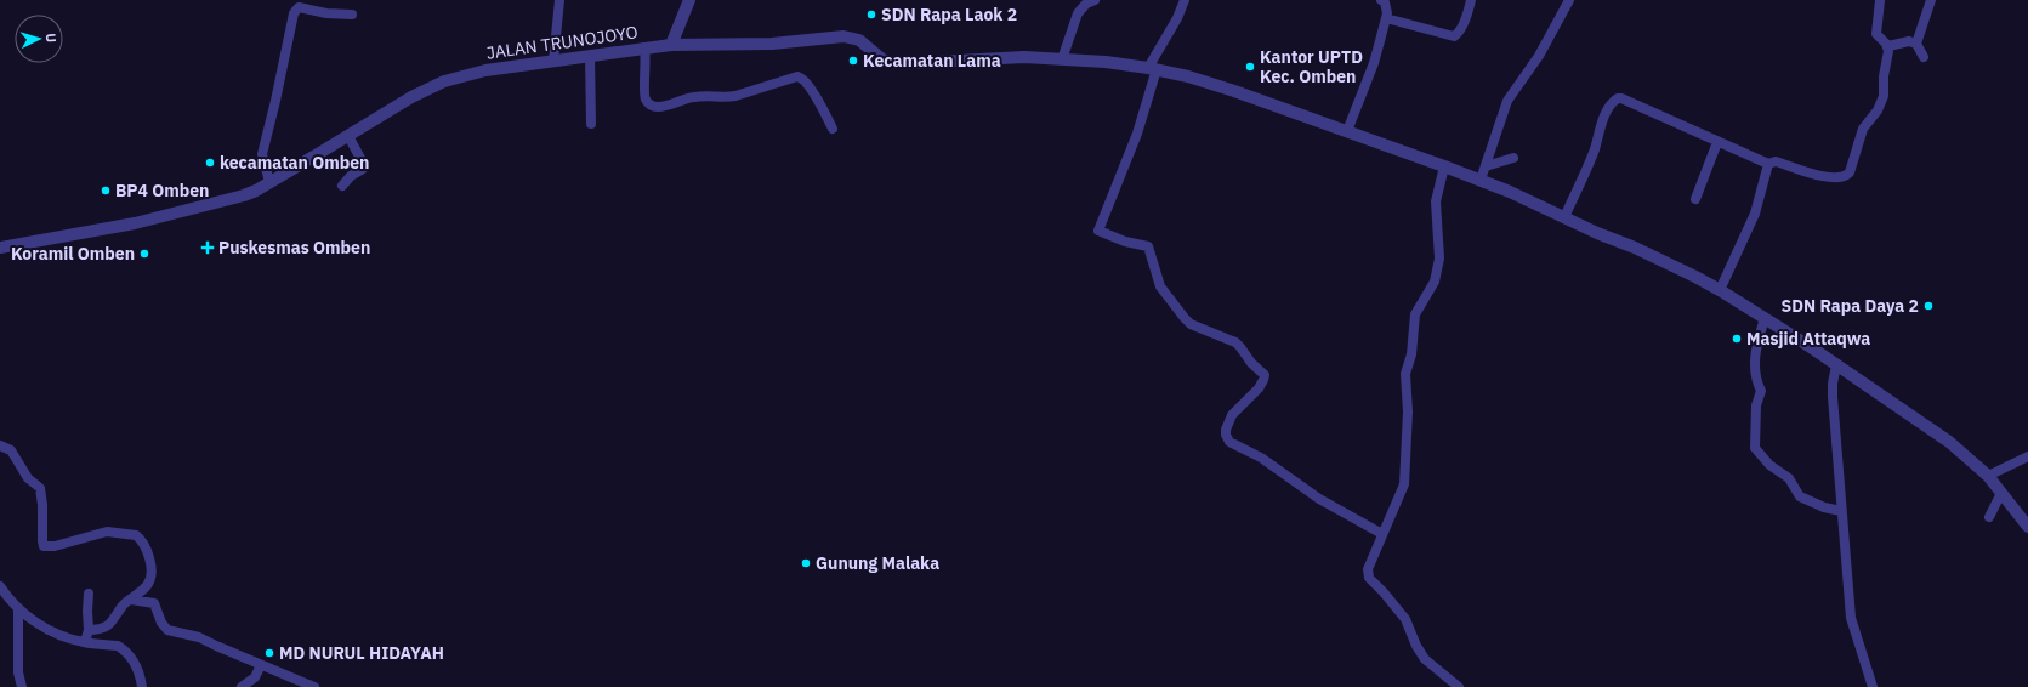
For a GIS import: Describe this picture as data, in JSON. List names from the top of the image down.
{
  "streets": {
    "street": ["JALAN TRUNOJOYO"]
  },
  "places": {
    "other": [
      "SDN Rapa Laok 2",
      "Kecamatan Lama",
      "Kantor UPTD Kec. Omben",
      "kecamatan Omben",
      "BP4 Omben",
      "Koramil Omben",
      "SDN Rapa Daya 2",
      "Masjid Attaqwa",
      "Gunung Malaka",
      "MD NURUL HIDAYAH"
    ],
    "health": ["Puskesmas Omben"]
  },
  "north": "right"
}
